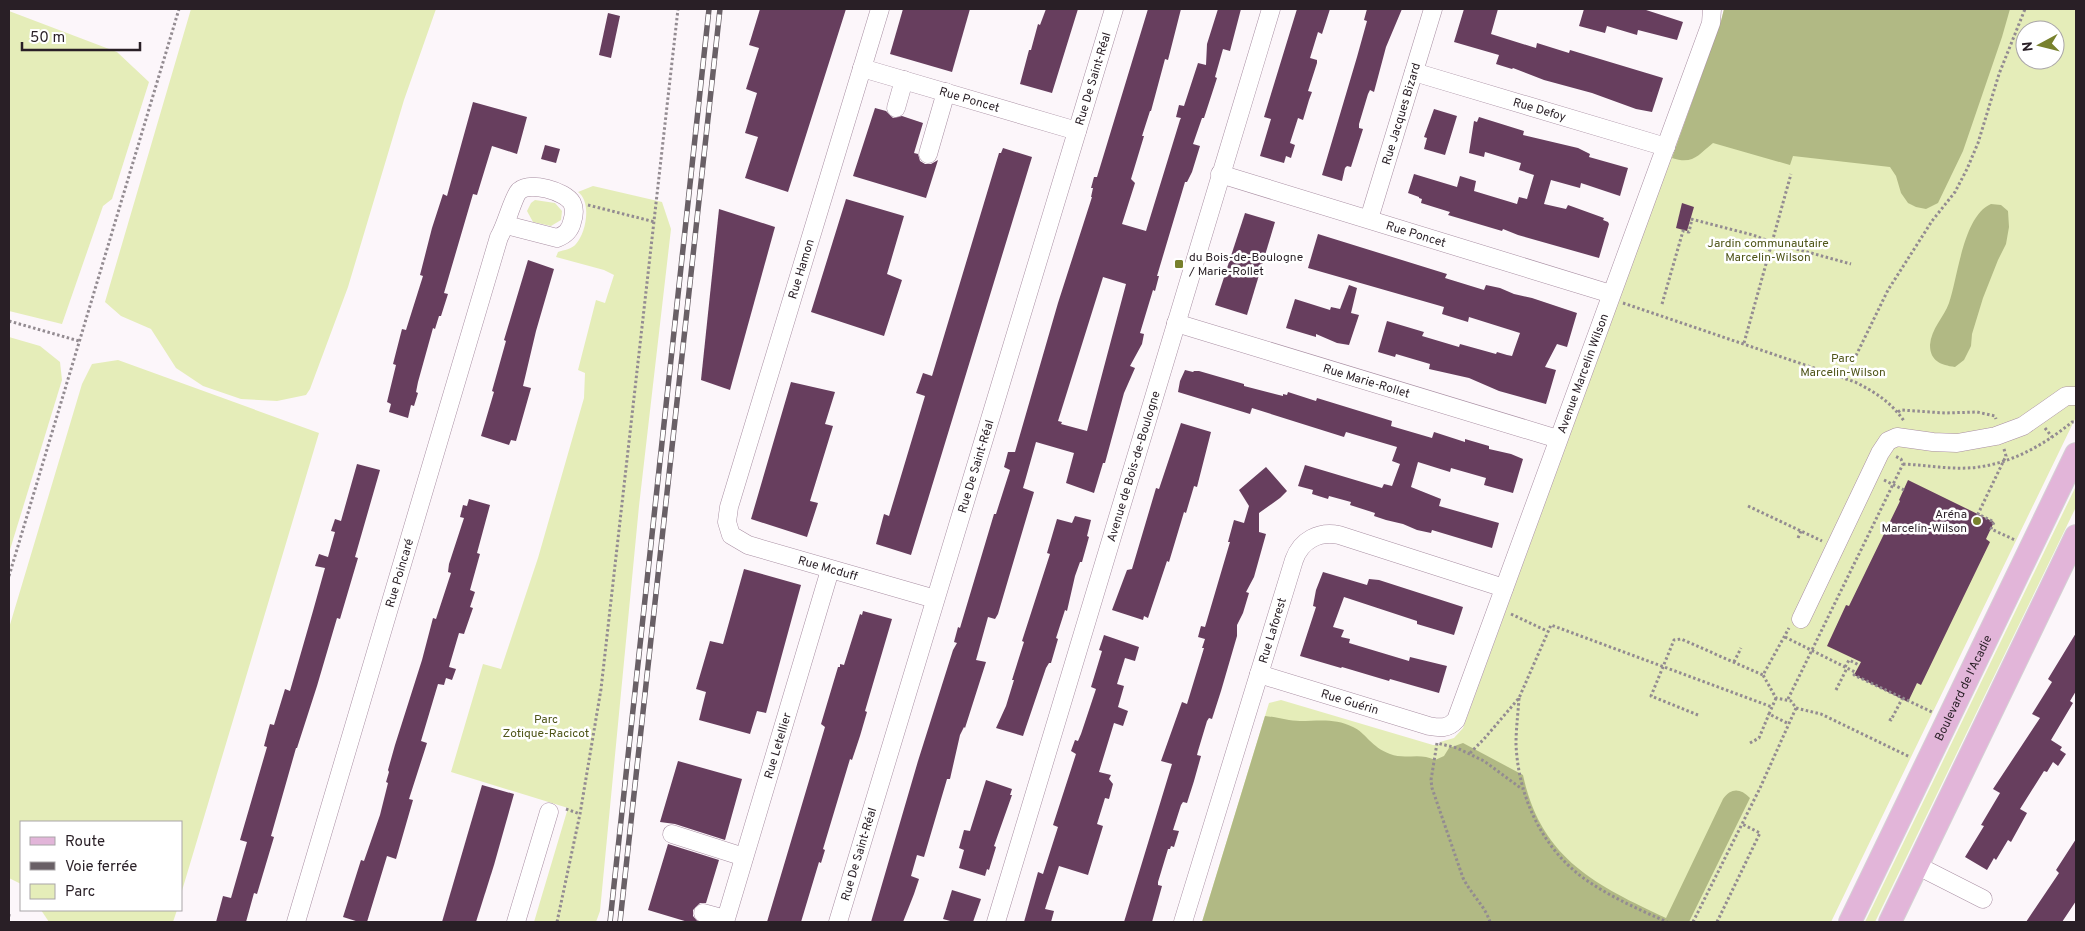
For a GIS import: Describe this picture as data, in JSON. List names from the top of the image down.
{
  "streets": {
    "main road": ["Boulevard de l'Acadie"],
    "street": [
      "Rue De Saint-Réal",
      "Rue Poncet",
      "Rue Defoy",
      "Rue Jacques Bizard",
      "Rue Hamon",
      "Avenue Marcelin Wilson",
      "Rue Marie-Rollet",
      "Avenue de Bois-de-Boulogne",
      "Rue Mcduff",
      "Rue Poincaré",
      "Rue Laforest",
      "Rue Guérin",
      "Rue Letellier"
    ]
  },
  "crossings": [
    ["Rue De Saint-Réal", "Rue Poncet"],
    ["Rue De Saint-Réal", "Rue Mcduff"],
    ["Rue Poncet", "Rue Jacques Bizard"],
    ["Rue Poncet", "Rue Hamon"],
    ["Rue Poncet", "Avenue Marcelin Wilson"],
    ["Rue Poncet", "Avenue de Bois-de-Boulogne"],
    ["Rue Defoy", "Rue Jacques Bizard"],
    ["Rue Defoy", "Avenue Marcelin Wilson"],
    ["Rue Hamon", "Rue Mcduff"],
    ["Avenue Marcelin Wilson", "Rue Marie-Rollet"],
    ["Avenue Marcelin Wilson", "Rue Laforest"],
    ["Avenue Marcelin Wilson", "Rue Guérin"],
    ["Rue Marie-Rollet", "Avenue de Bois-de-Boulogne"],
    ["Rue Mcduff", "Rue Letellier"],
    ["Rue Laforest", "Rue Guérin"]
  ],
  "parks": ["Jardin communautaire Marcelin-Wilson", "Parc Marcelin-Wilson", "Parc Zotique-Racicot"],
  "places": {
    "transit": ["du Bois-de-Boulogne / Marie-Rollet"],
    "other": ["Aréna Marcelin-Wilson"]
  },
  "legend": ["Route", "Voie ferrée", "Parc"],
  "scale_bar": "50 m",
  "north": "left"
}
